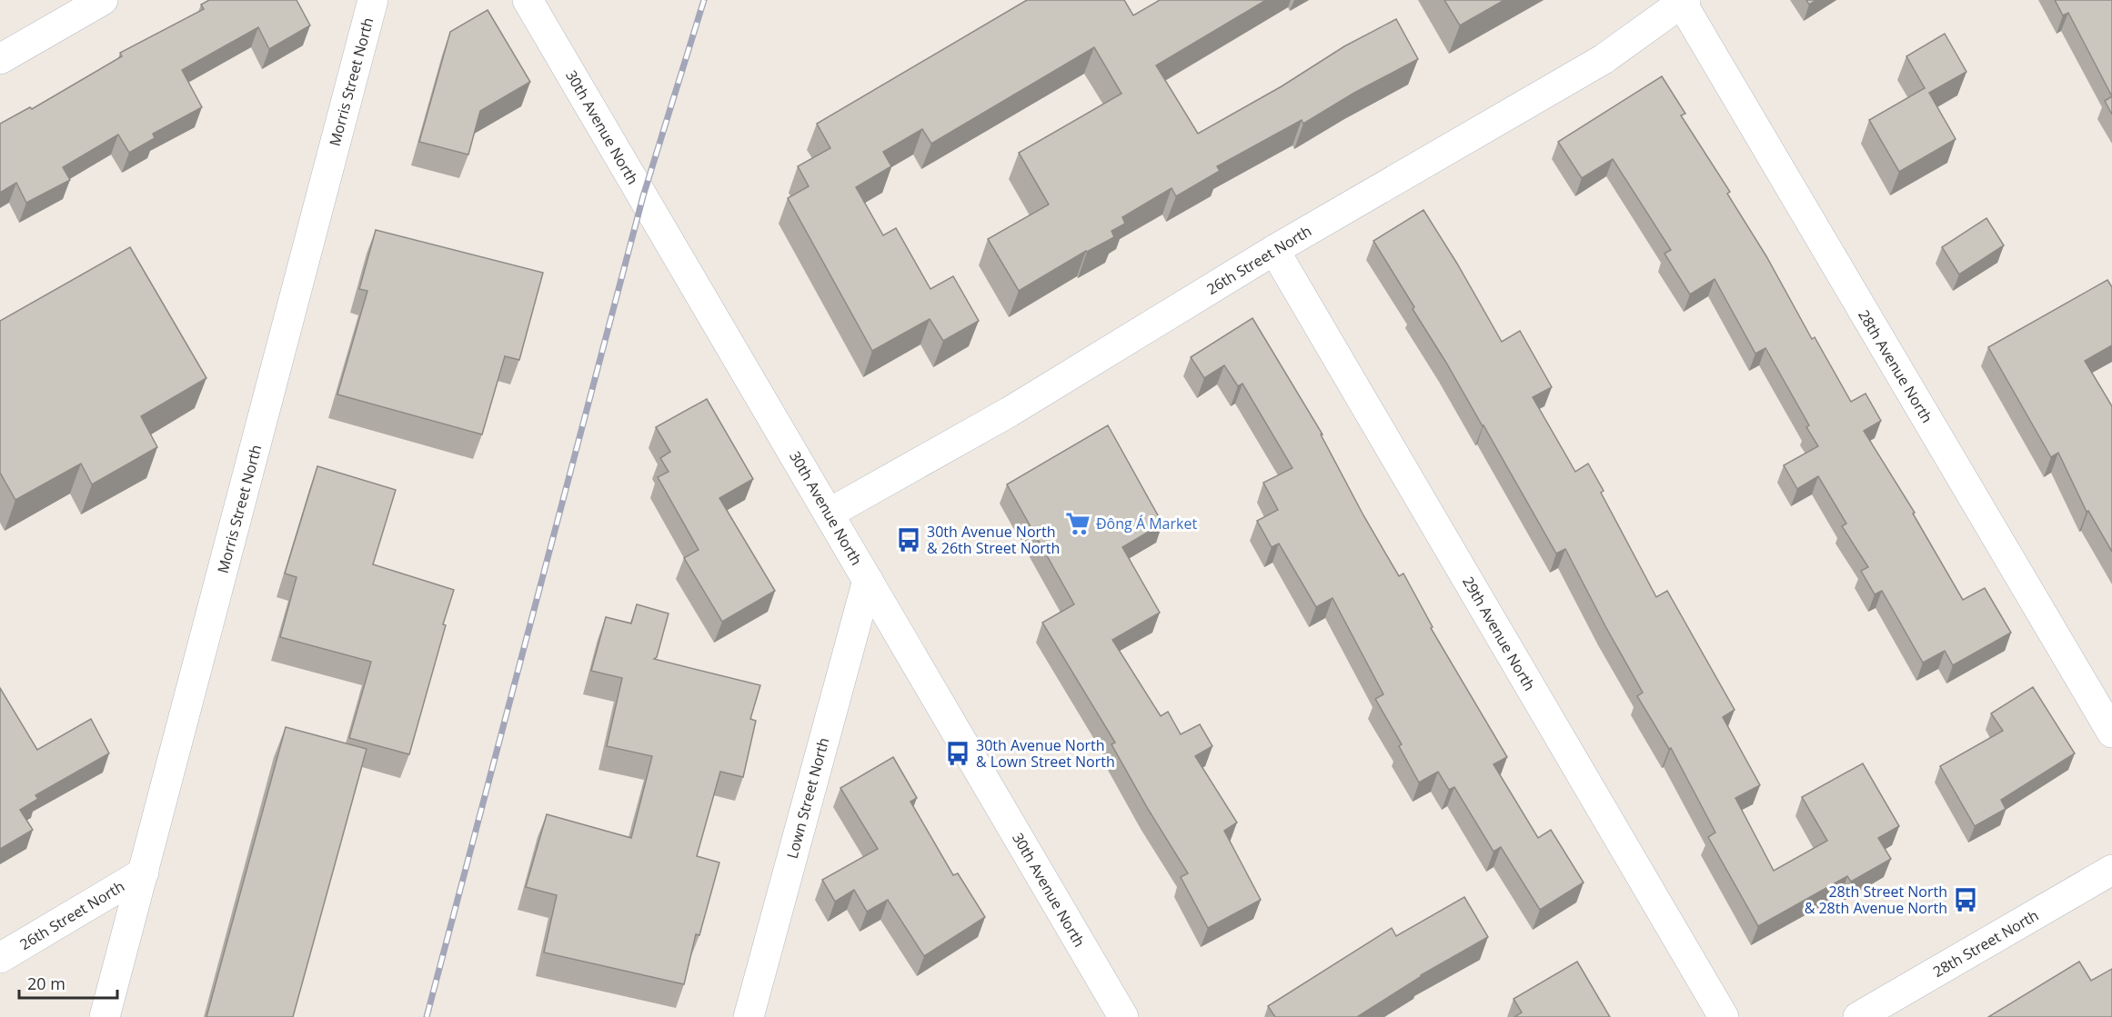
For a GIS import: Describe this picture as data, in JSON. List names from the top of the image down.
{
  "streets": {
    "street": [
      "Morris Street North",
      "30th Avenue North",
      "26th Street North",
      "28th Avenue North",
      "29th Avenue North",
      "Lown Street North",
      "28th Street North"
    ]
  },
  "crossings": [
    ["Morris Street North", "26th Street North"],
    ["30th Avenue North", "26th Street North"],
    ["30th Avenue North", "Lown Street North"],
    ["26th Street North", "28th Avenue North"],
    ["26th Street North", "29th Avenue North"]
  ],
  "places": {
    "supermarket": ["Đông Á Market"],
    "bus stop": ["30th Avenue North & 26th Street North", "30th Avenue North & Lown Street North", "28th Street North & 28th Avenue North"]
  },
  "scale_bar": "20 m"
}
